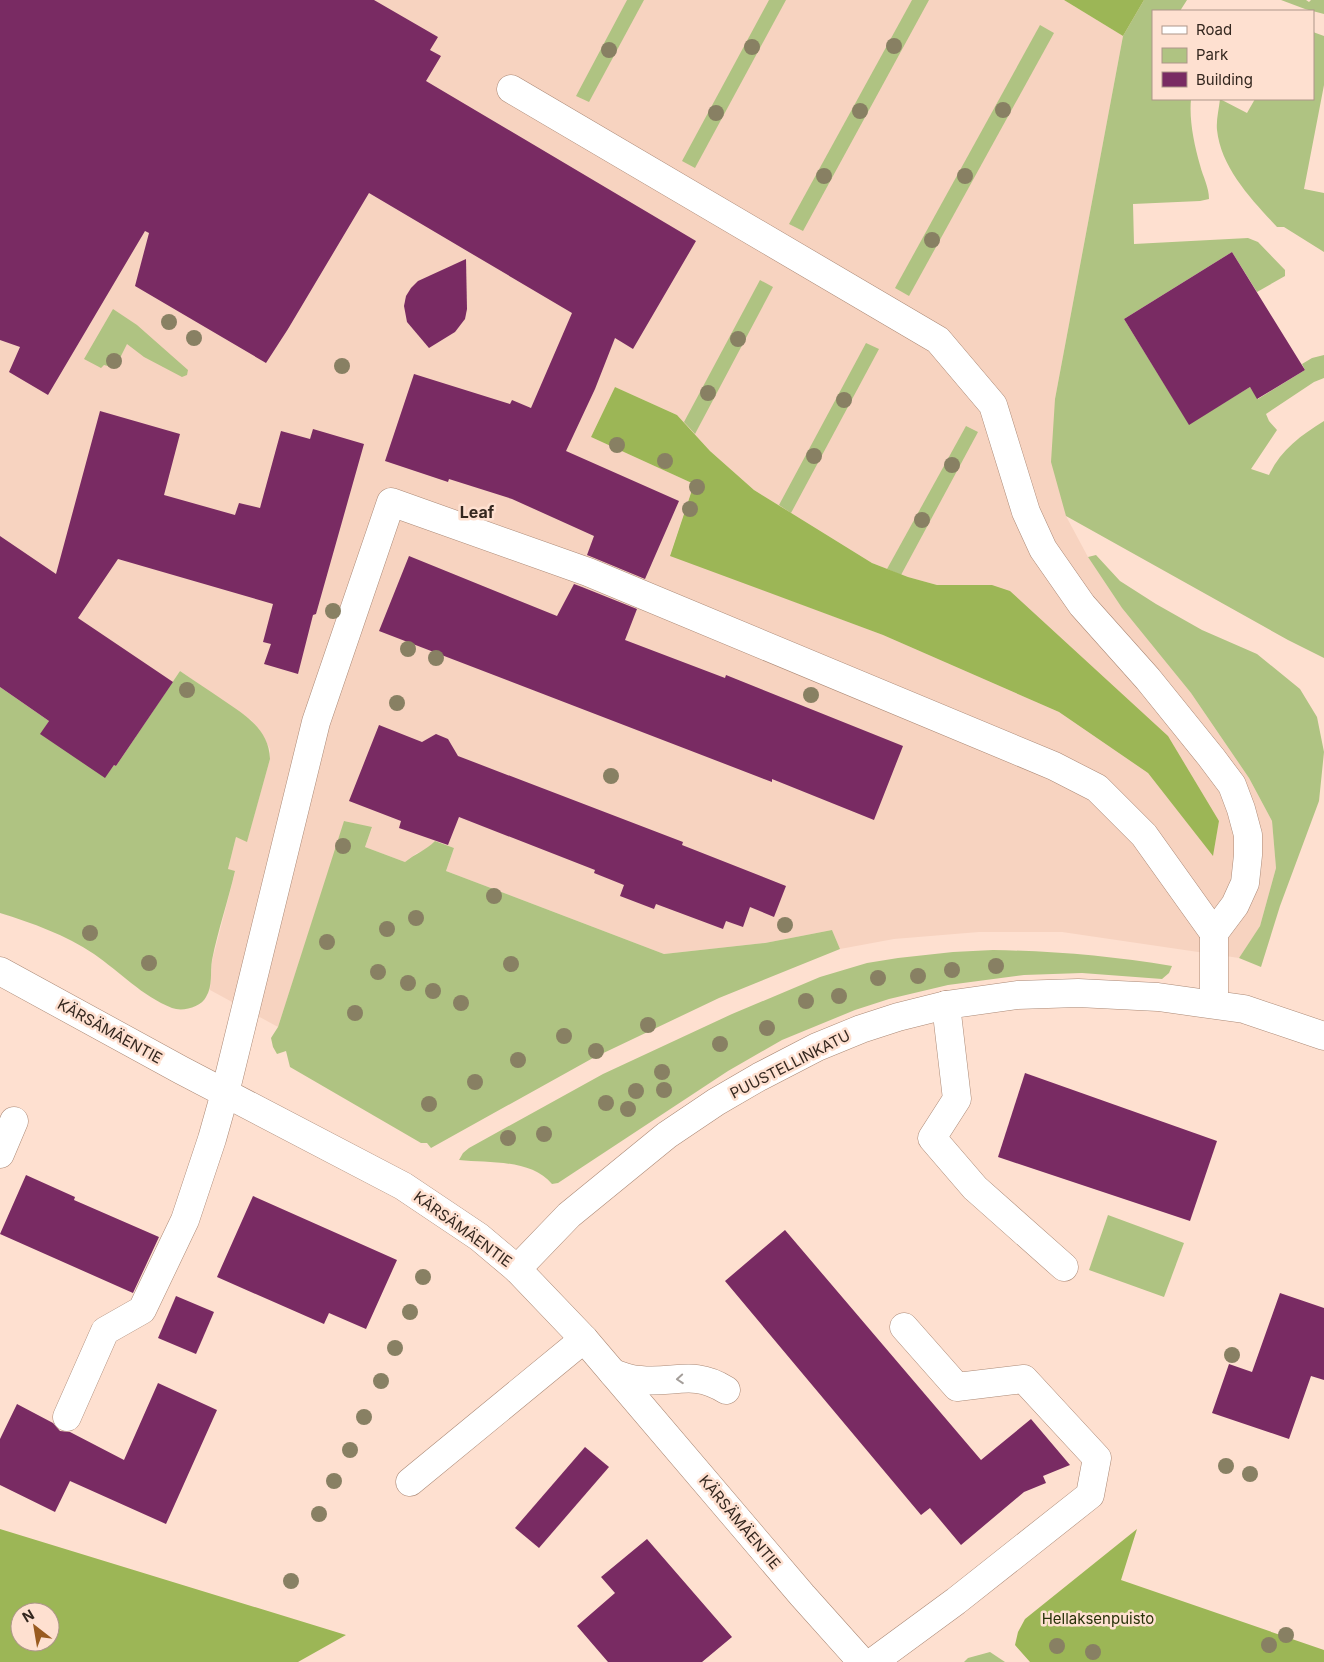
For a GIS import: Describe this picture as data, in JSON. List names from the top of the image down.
{
  "streets": {
    "street": ["KÄRSÄMÄENTIE", "PUUSTELLINKATU"]
  },
  "crossings": [
    ["KÄRSÄMÄENTIE", "PUUSTELLINKATU"]
  ],
  "districts": ["Leaf"],
  "parks": ["Hellaksenpuisto"],
  "legend": ["Road", "Park", "Building"],
  "north": "top left"
}
